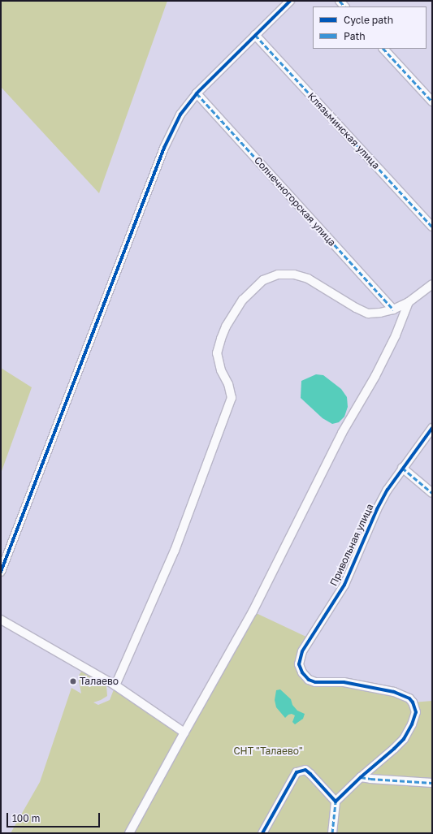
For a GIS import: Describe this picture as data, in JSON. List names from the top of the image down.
{
  "streets": {
    "street": ["Клязьминская улица", "Солнечногорская улица", "Привольная улица"]
  },
  "parks": ["СНТ \"Талаево\""],
  "places": ["Талаево"],
  "legend": ["Cycle path", "Path"],
  "scale_bar": "100 m"
}
